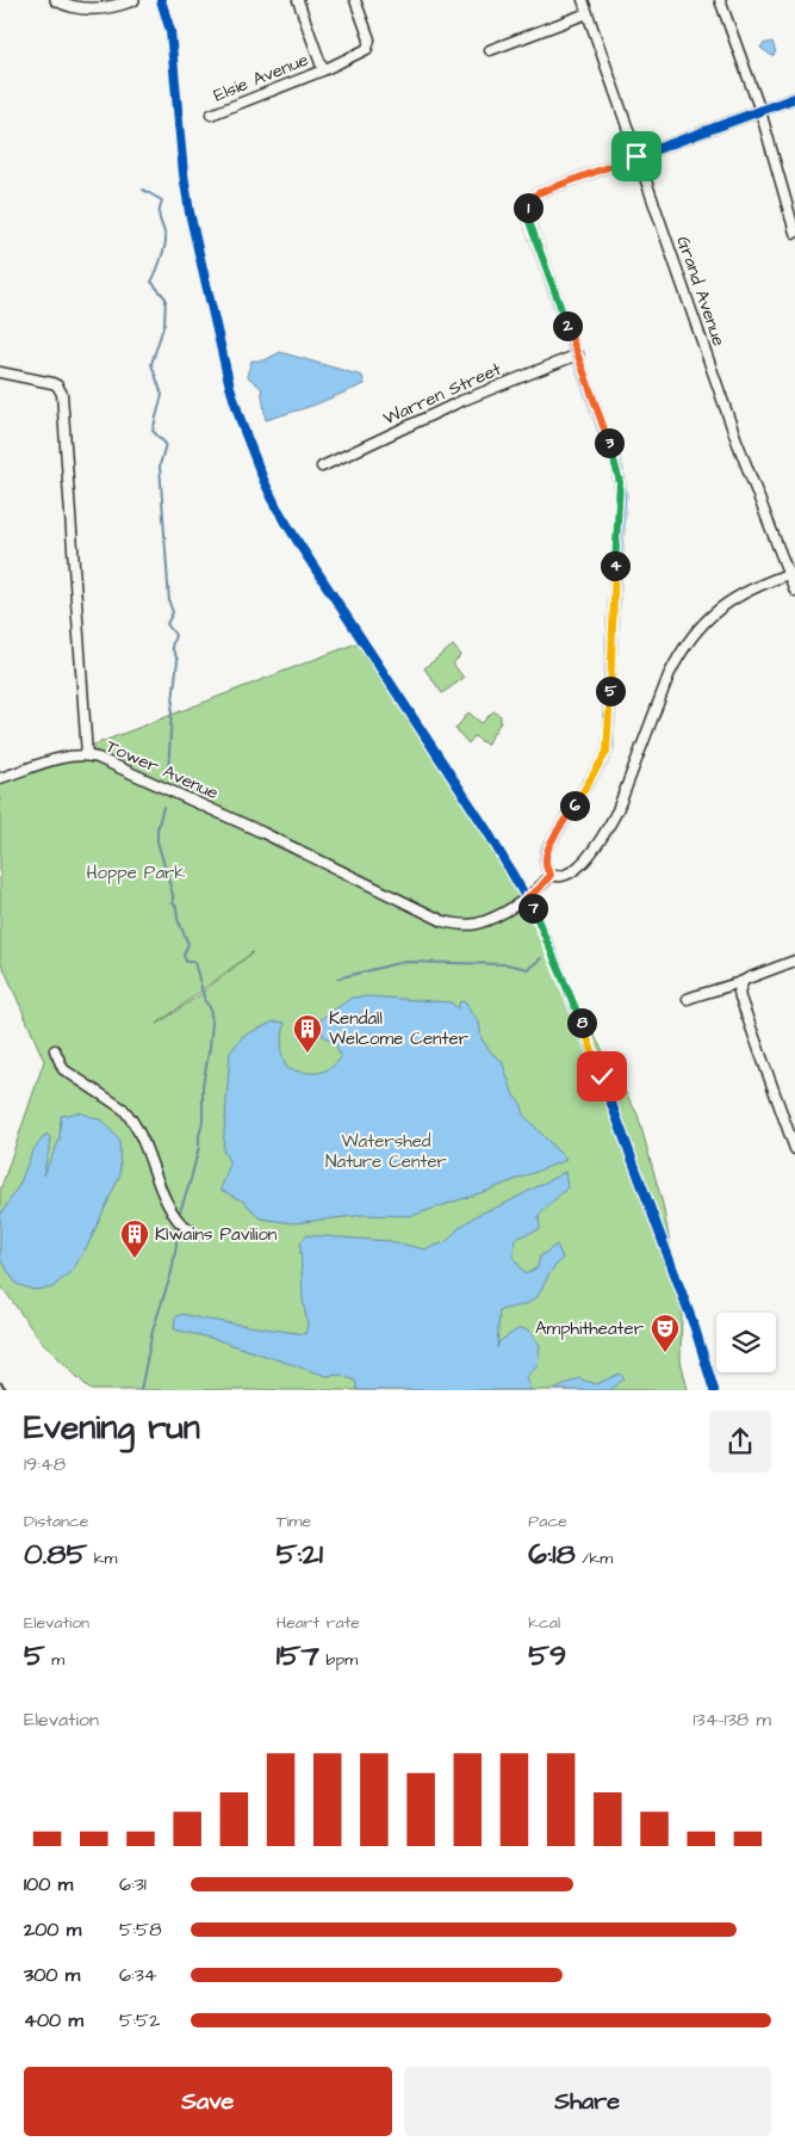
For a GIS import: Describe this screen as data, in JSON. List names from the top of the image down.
{
  "streets": {
    "street": [
      "Elsie Avenue",
      "Grand Avenue",
      "Warren Street",
      "Tower Avenue"
    ]
  },
  "parks": ["Hoppe Park", "Watershed Nature Center"],
  "places": {
    "building": ["Kendall Welcome Center", "Klwains Pavilion"],
    "theatre": ["Amphitheater"]
  },
  "page": {
    "pins": [
      "1",
      "2",
      "3",
      "4",
      "5",
      "6",
      "7",
      "8"
    ],
    "heading": ["Evening run", "19:48"],
    "stats": [
      ["Distance", "0.85 km"],
      ["Time", "5:21"],
      ["Pace", "6:18 /km"],
      ["Elevation", "5 m"],
      ["Heart rate", "157 bpm"],
      ["kcal", "59"]
    ],
    "chart": ["Elevation", "134–138 m"],
    "list": [
      {
        "name": "100 m",
        "note": "6:31"
      },
      {
        "name": "200 m",
        "note": "5:58"
      },
      {
        "name": "300 m",
        "note": "6:34"
      },
      {
        "name": "400 m",
        "note": "5:52"
      }
    ],
    "buttons": ["Save", "Share"]
  }
}
